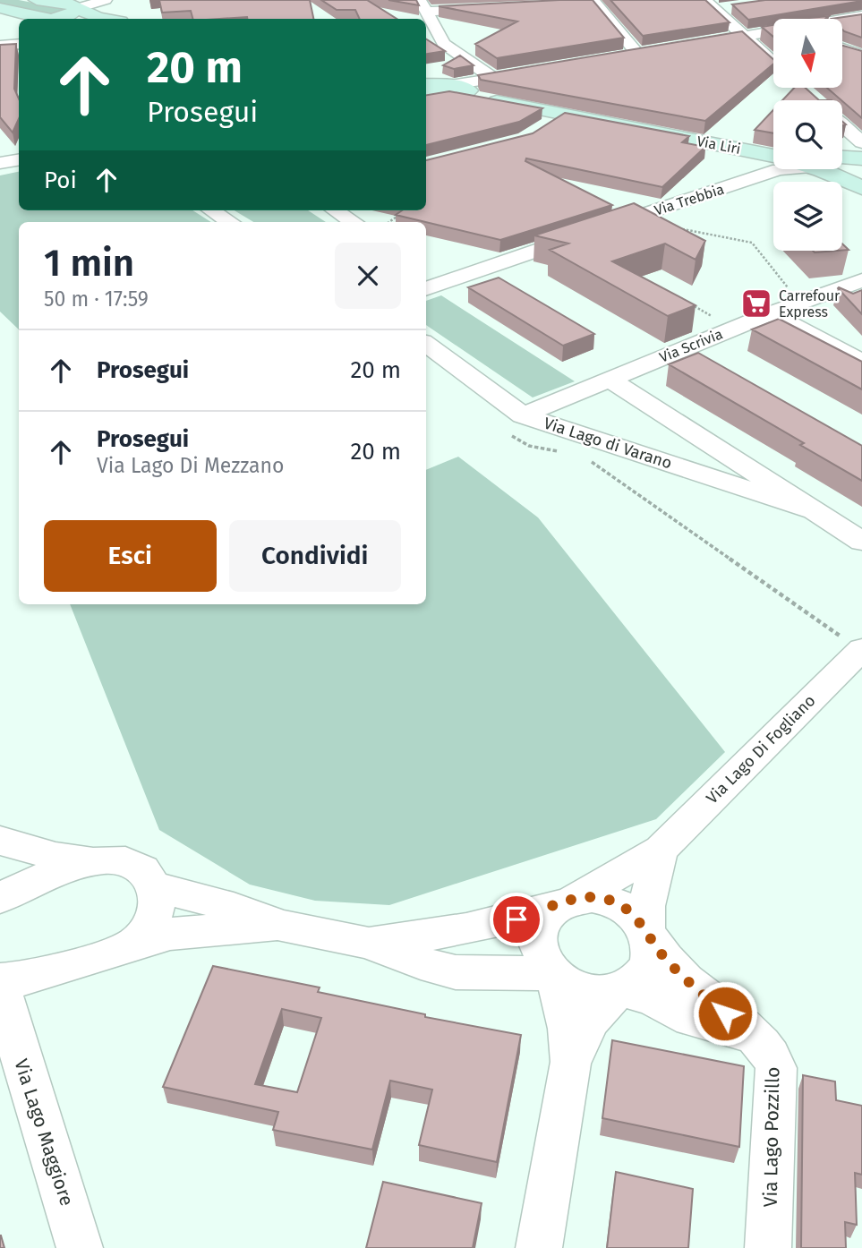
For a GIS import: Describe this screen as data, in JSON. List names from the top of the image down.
{
  "streets": {
    "main road": ["Via Liri"],
    "street": [
      "Via Trebbia",
      "Via Scrivia",
      "Via Lago di Varano",
      "Via Lago Di Fogliano",
      "Via Lago Maggiore",
      "Via Lago Pozzillo"
    ]
  },
  "crossings": [
    ["Via Scrivia", "Via Lago di Varano"],
    ["Via Lago Di Fogliano", "Via Lago Pozzillo"]
  ],
  "places": {
    "supermarket": ["Carrefour Express"]
  },
  "north": "bottom",
  "page": {
    "turn": ["20 m", "Prosegui"],
    "then": "Poi",
    "heading": ["1 min", "50 m · 17:59"],
    "list": [
      {
        "name": "Prosegui",
        "value": "20 m"
      },
      {
        "name": "Prosegui",
        "note": "Via Lago Di Mezzano",
        "value": "20 m"
      }
    ],
    "buttons": ["Esci", "Condividi"]
  }
}
